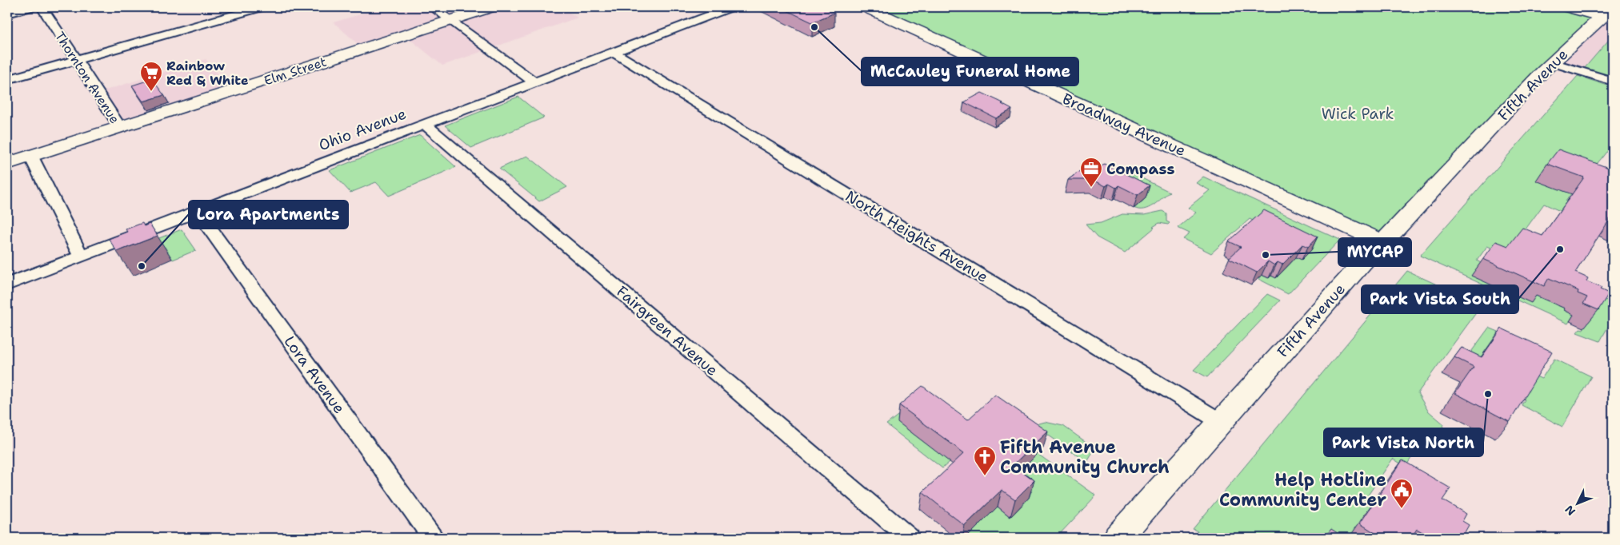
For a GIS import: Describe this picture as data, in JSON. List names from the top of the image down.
{
  "streets": {
    "street": [
      "Elm Street",
      "Thornton Avenue",
      "Fifth Avenue",
      "Broadway Avenue",
      "Ohio Avenue",
      "North Heights Avenue",
      "Fairgreen Avenue",
      "Lora Avenue"
    ]
  },
  "crossings": [
    ["Elm Street", "Thornton Avenue"],
    ["Fifth Avenue", "Broadway Avenue"],
    ["Fifth Avenue", "North Heights Avenue"],
    ["Ohio Avenue", "North Heights Avenue"],
    ["Ohio Avenue", "Fairgreen Avenue"],
    ["Ohio Avenue", "Lora Avenue"]
  ],
  "parks": ["Wick Park"],
  "places": {
    "other": [
      "McCauley Funeral Home",
      "Park Vista South",
      "MYCAP",
      "Lora Apartments",
      "Park Vista North"
    ],
    "supermarket": ["Rainbow Red & White"],
    "office": ["Compass"],
    "church": ["Fifth Avenue Community Church"],
    "public building": ["Help Hotline Community Center"]
  },
  "north": "bottom left"
}
